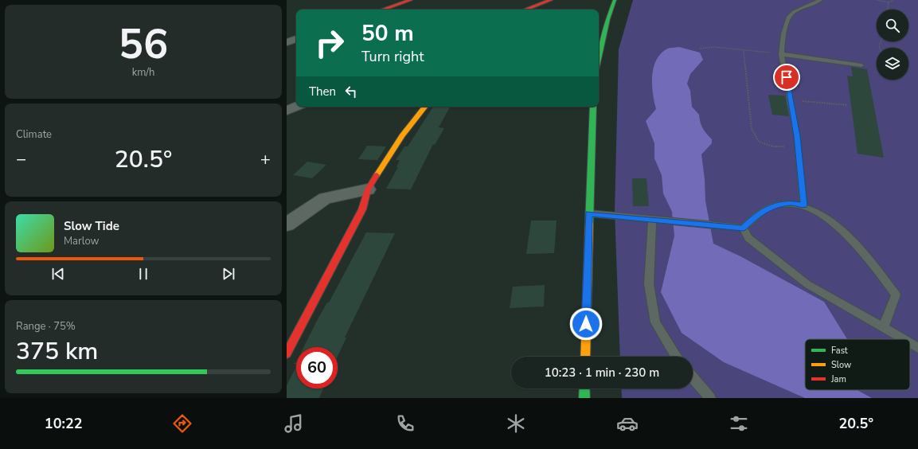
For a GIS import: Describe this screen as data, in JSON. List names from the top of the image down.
{
  "legend": ["Fast", "Slow", "Jam"],
  "page": {
    "tile": [
      ["56", "km/h"],
      "Climate",
      ["Range · 75%", "375 km"]
    ],
    "turn": ["50 m", "Turn right"],
    "then": "Then",
    "heat": ["−", "20.5°", "+"],
    "song": ["Slow Tide", "Marlow"],
    "limit": "60",
    "trip": "10:23 · 1 min · 230 m",
    "tabs": ["10:22", "20.5°"]
  }
}
